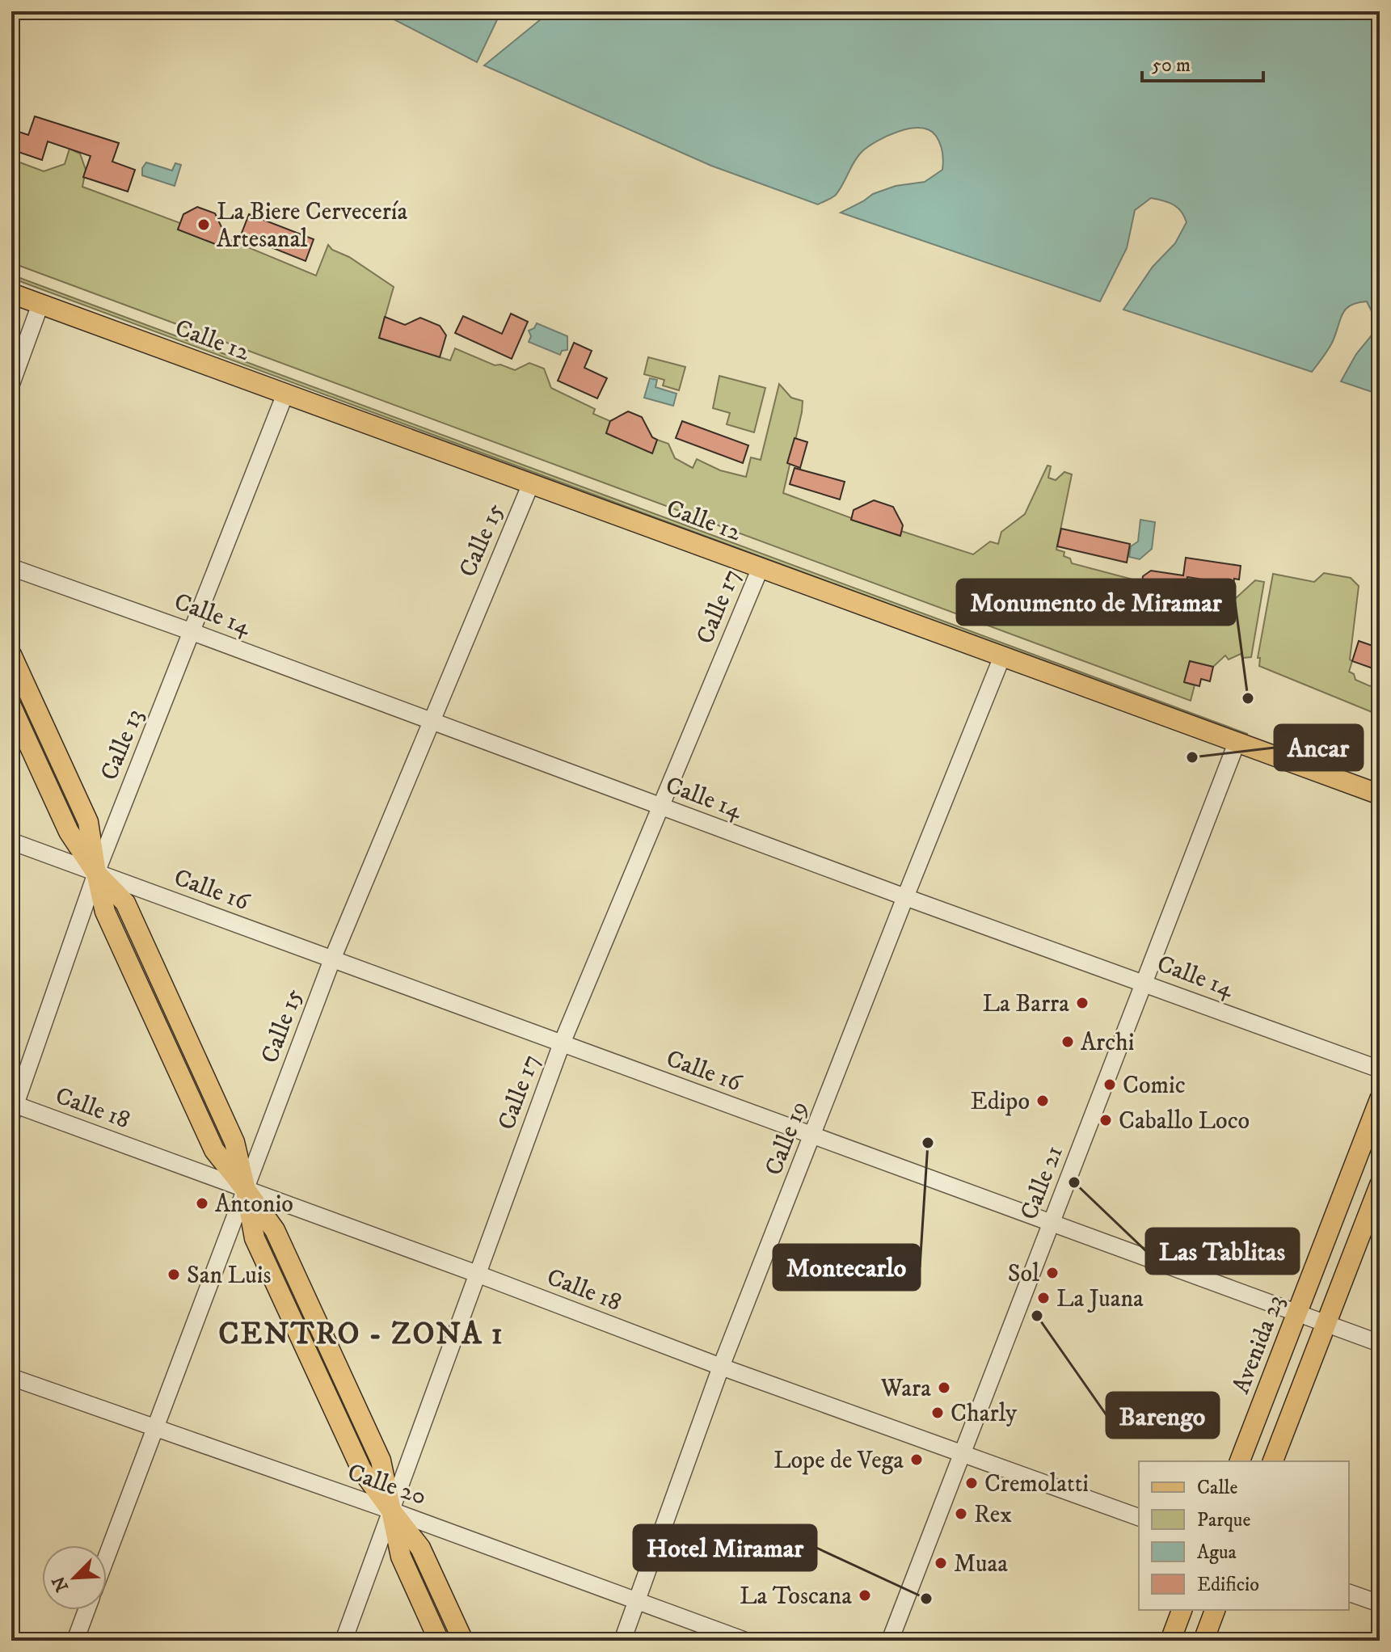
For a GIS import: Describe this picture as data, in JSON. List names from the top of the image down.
{
  "streets": {
    "main road": ["Calle 12", "Avenida 23"],
    "street": [
      "Calle 15",
      "Calle 17",
      "Calle 14",
      "Calle 13",
      "Calle 16",
      "Calle 18",
      "Calle 19",
      "Calle 21",
      "Calle 20"
    ]
  },
  "crossings": [
    ["Calle 12", "Calle 15"],
    ["Calle 12", "Calle 17"],
    ["Calle 12", "Calle 13"],
    ["Calle 12", "Calle 19"],
    ["Calle 12", "Calle 21"],
    ["Calle 15", "Calle 14"],
    ["Calle 15", "Calle 16"],
    ["Calle 15", "Calle 18"],
    ["Calle 15", "Calle 20"],
    ["Calle 17", "Calle 14"],
    ["Calle 17", "Calle 16"],
    ["Calle 17", "Calle 18"],
    ["Calle 17", "Calle 20"],
    ["Calle 14", "Calle 13"],
    ["Calle 14", "Calle 19"],
    ["Calle 14", "Calle 21"],
    ["Calle 13", "Calle 16"],
    ["Calle 13", "Calle 18"],
    ["Calle 16", "Calle 19"],
    ["Calle 16", "Calle 21"],
    ["Calle 16", "Avenida 23"],
    ["Calle 18", "Calle 19"],
    ["Calle 18", "Calle 21"],
    ["Calle 19", "Calle 20"]
  ],
  "districts": ["CENTRO - ZONA 1"],
  "places": [
    "La Biere Cervecería Artesanal",
    "Monumento de Miramar",
    "Ancar",
    "La Barra",
    "Archi",
    "Comic",
    "Edipo",
    "Caballo Loco",
    "Montecarlo",
    "Las Tablitas",
    "Antonio",
    "Sol",
    "San Luis",
    "La Juana",
    "Barengo",
    "Wara",
    "Charly",
    "Lope de Vega",
    "Cremolatti",
    "Rex",
    "Muaa",
    "La Toscana",
    "Hotel Miramar"
  ],
  "legend": [
    "Calle",
    "Parque",
    "Agua",
    "Edificio"
  ],
  "scale_bar": "50 m",
  "north": "bottom left"
}
